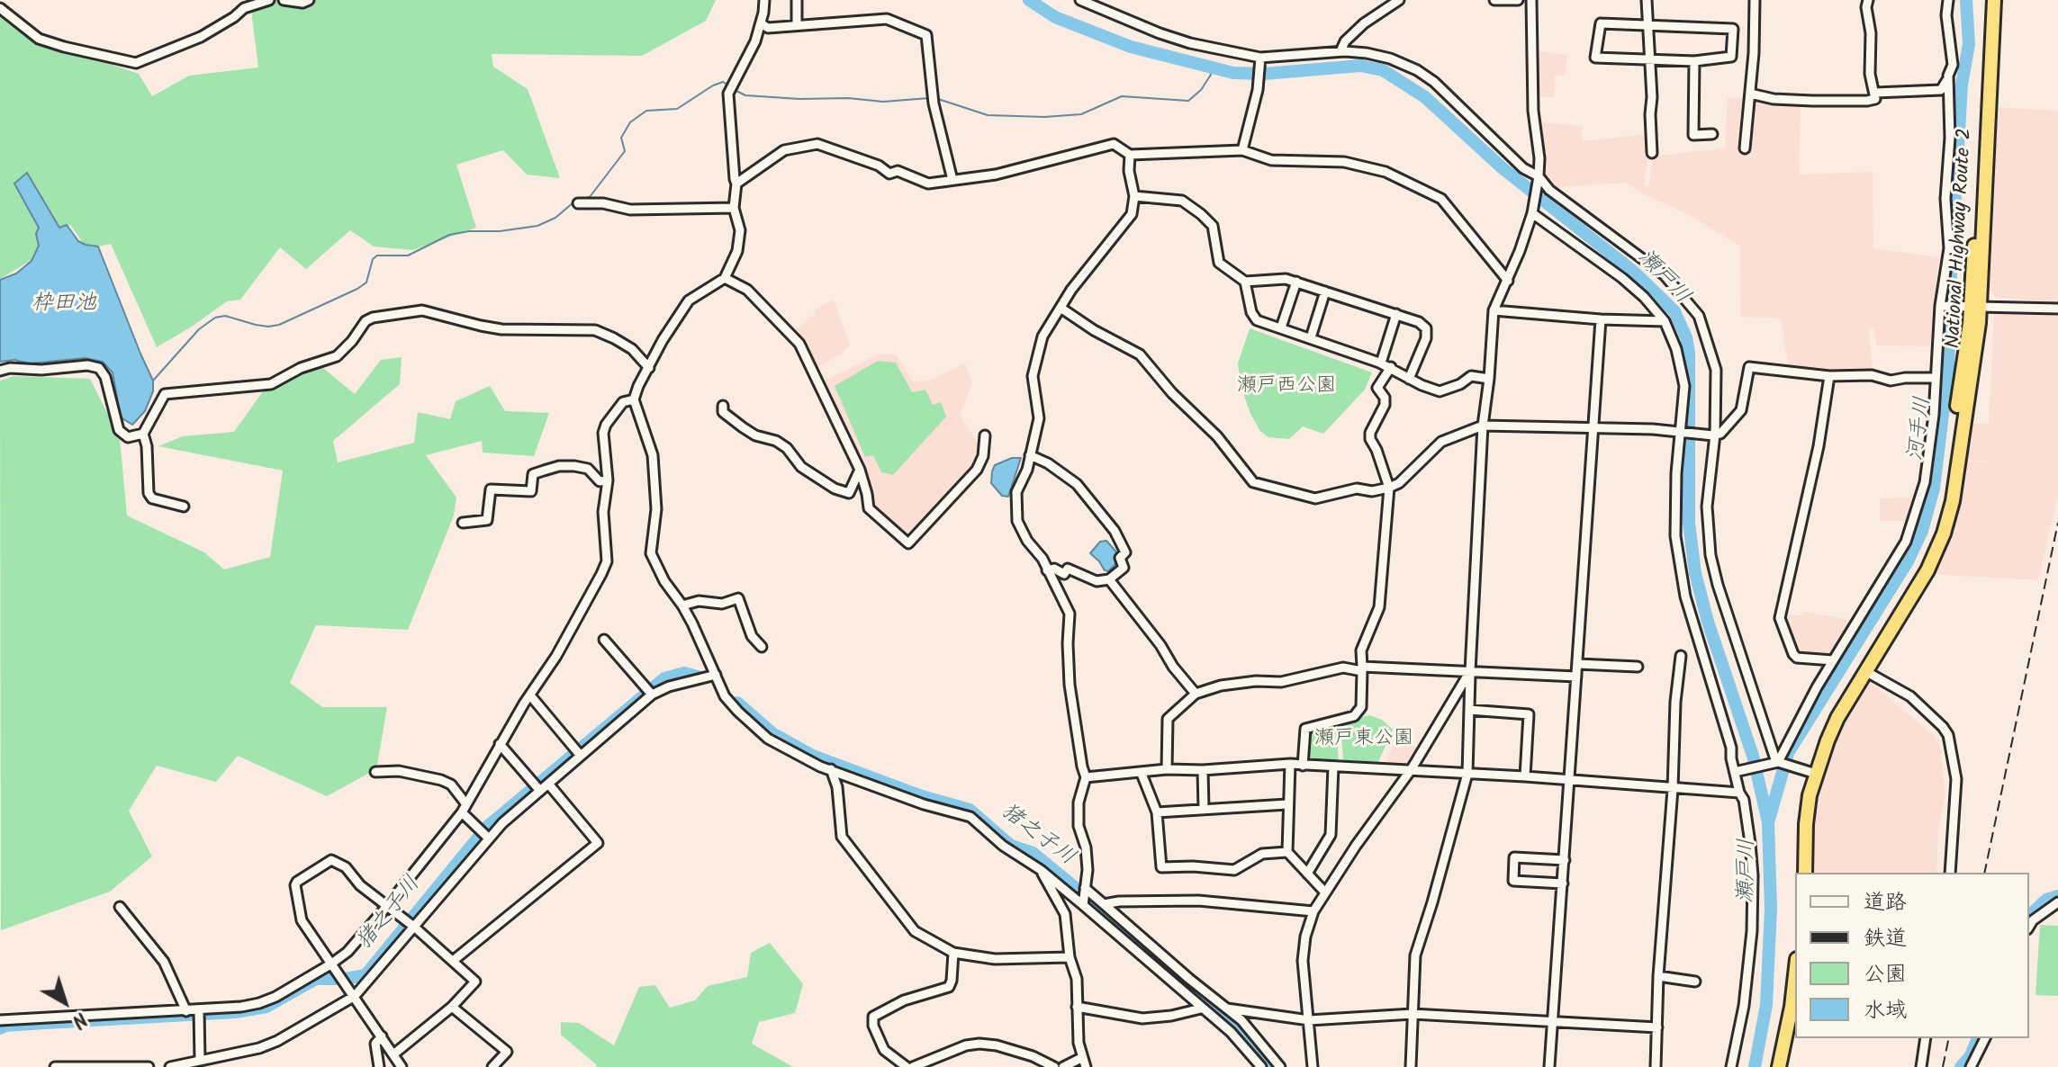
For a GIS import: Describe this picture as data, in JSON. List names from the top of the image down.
{
  "streets": {
    "highway": ["National Highway Route 2"]
  },
  "water": [
    "瀬戸川",
    "枠田池",
    "河手川",
    "猪之子川"
  ],
  "parks": ["瀬戸西公園", "瀬戸東公園"],
  "legend": [
    "道路",
    "鉄道",
    "公園",
    "水域"
  ],
  "north": "bottom right"
}
